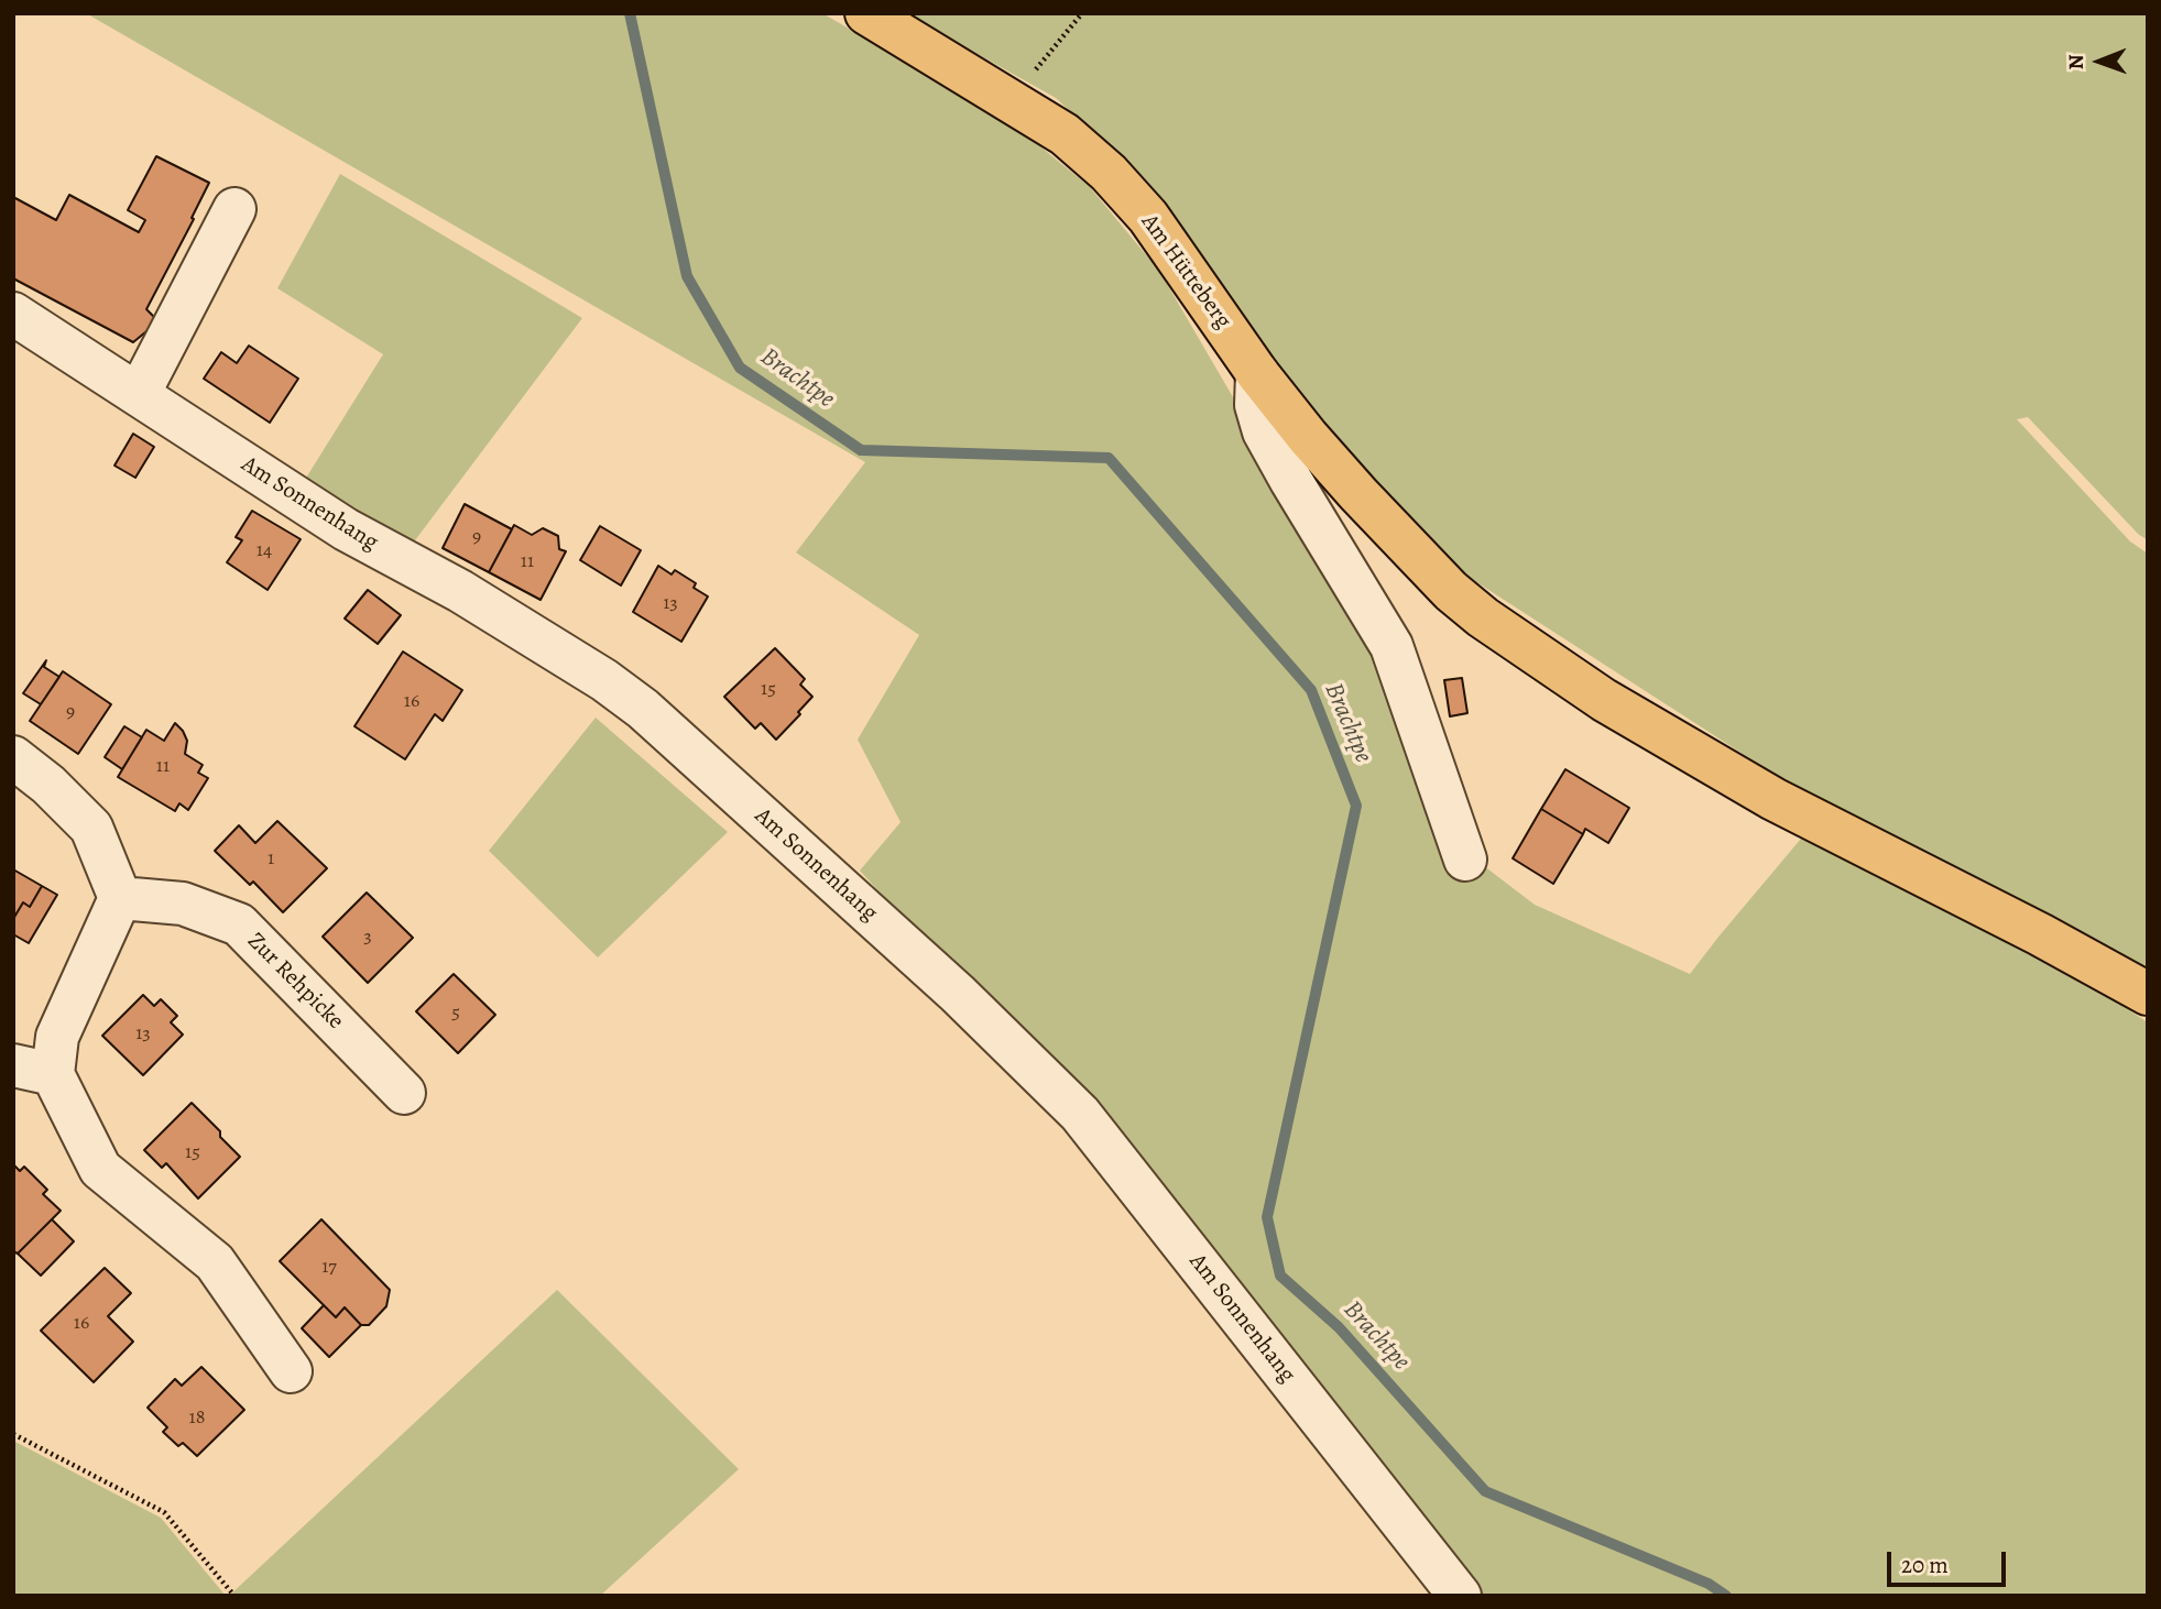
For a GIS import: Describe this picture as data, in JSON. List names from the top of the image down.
{
  "streets": {
    "main road": ["Am Hütteberg"],
    "street": ["Am Sonnenhang", "Zur Rehpicke"]
  },
  "water": ["Brachtpe"],
  "house_numbers": [
    "9",
    "14",
    "11",
    "13",
    "15",
    "16",
    "9",
    "11",
    "1",
    "3",
    "5",
    "13",
    "15",
    "17",
    "16",
    "18"
  ],
  "scale_bar": "20 m",
  "north": "left"
}
